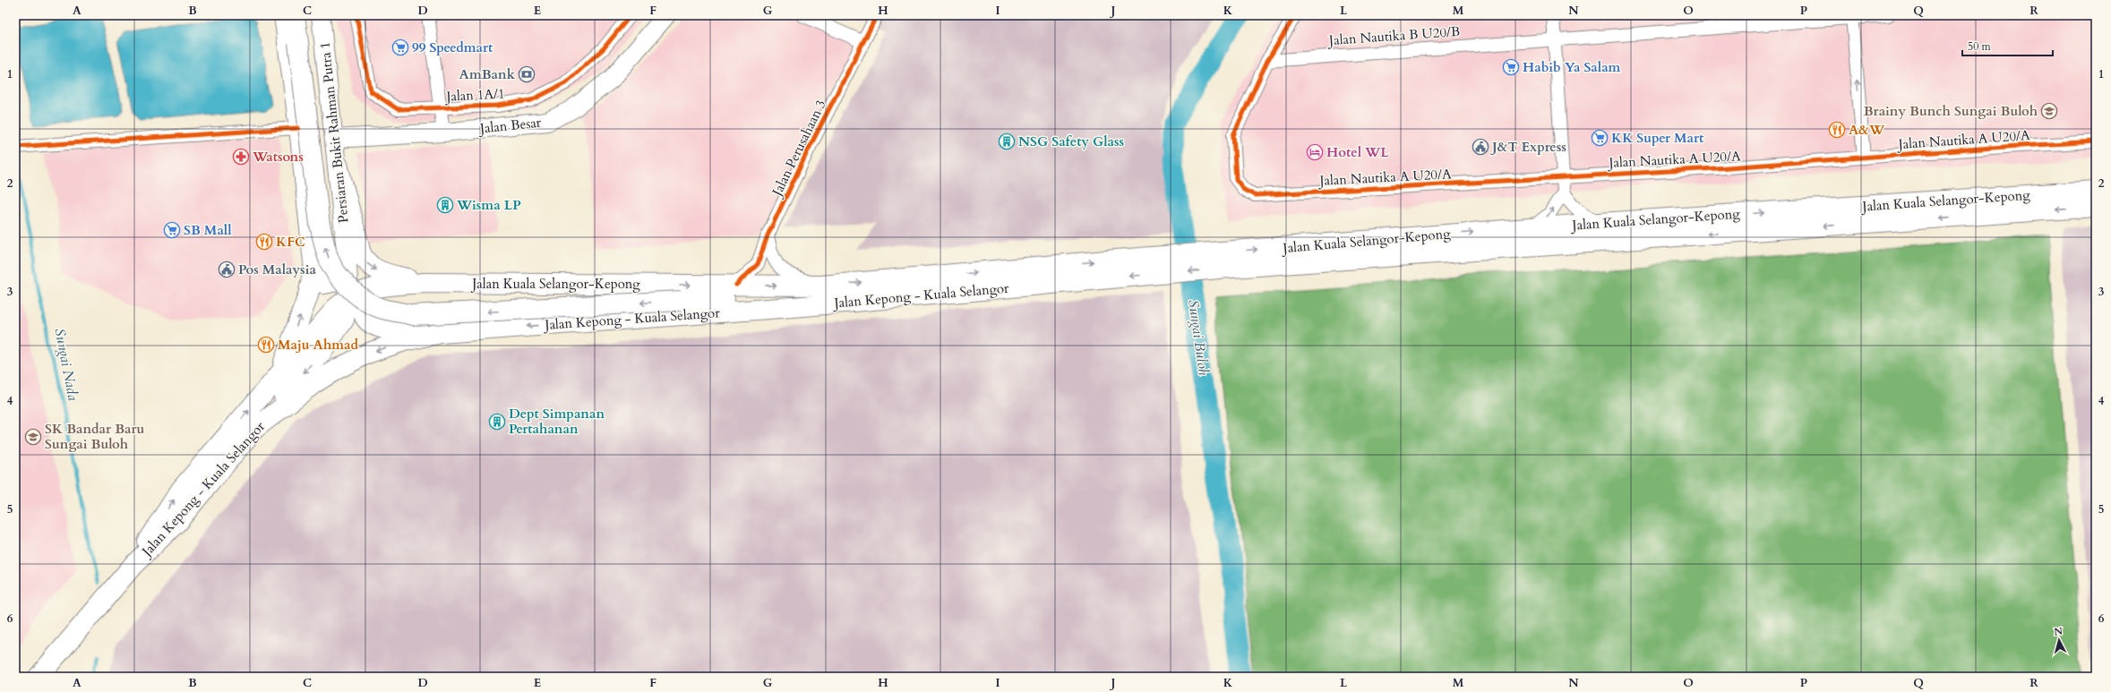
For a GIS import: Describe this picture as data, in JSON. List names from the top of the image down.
{
  "streets": {
    "highway": ["Jalan Kuala Selangor-Kepong", "Jalan Kepong - Kuala Selangor"],
    "main road": ["Jalan Besar", "Persiaran Bukit Rahman Putra 1"],
    "street": [
      "Jalan Nautika B U20/B",
      "Jalan 1A/1",
      "Jalan Nautika A U20/A",
      "Jalan Perusahaan 3"
    ]
  },
  "crossings": [
    ["Jalan Nautika B U20/B", "Jalan Nautika A U20/A"],
    ["Jalan Besar", "Persiaran Bukit Rahman Putra 1"],
    ["Jalan Perusahaan 3", "Jalan Kuala Selangor-Kepong"],
    ["Jalan Perusahaan 3", "Jalan Kepong - Kuala Selangor"],
    ["Jalan Kuala Selangor-Kepong", "Jalan Kepong - Kuala Selangor"]
  ],
  "water": ["Sungai Buloh", "Sungai Nada"],
  "places": {
    "supermarket": [
      "99 Speedmart",
      "Habib Ya Salam",
      "KK Super Mart",
      "SB Mall"
    ],
    "bank": ["AmBank"],
    "school or university": ["Brainy Bunch Sungai Buloh", "SK Bandar Baru Sungai Buloh"],
    "restaurant": ["A&W", "KFC", "Maju Ahmad"],
    "building": ["NSG Safety Glass", "Wisma LP", "Dept Simpanan Pertahanan"],
    "public building": ["J&T Express", "Pos Malaysia"],
    "hotel": ["Hotel WL"],
    "pharmacy": ["Watsons"]
  },
  "scale_bar": "50 m",
  "north": "top",
  "grid": {
    "columns": [
      "A",
      "B",
      "C",
      "D",
      "E",
      "F",
      "G",
      "H",
      "I",
      "J",
      "K",
      "L",
      "M",
      "N",
      "O",
      "P",
      "Q",
      "R"
    ],
    "rows": [
      "1",
      "2",
      "3",
      "4",
      "5",
      "6"
    ]
  }
}
